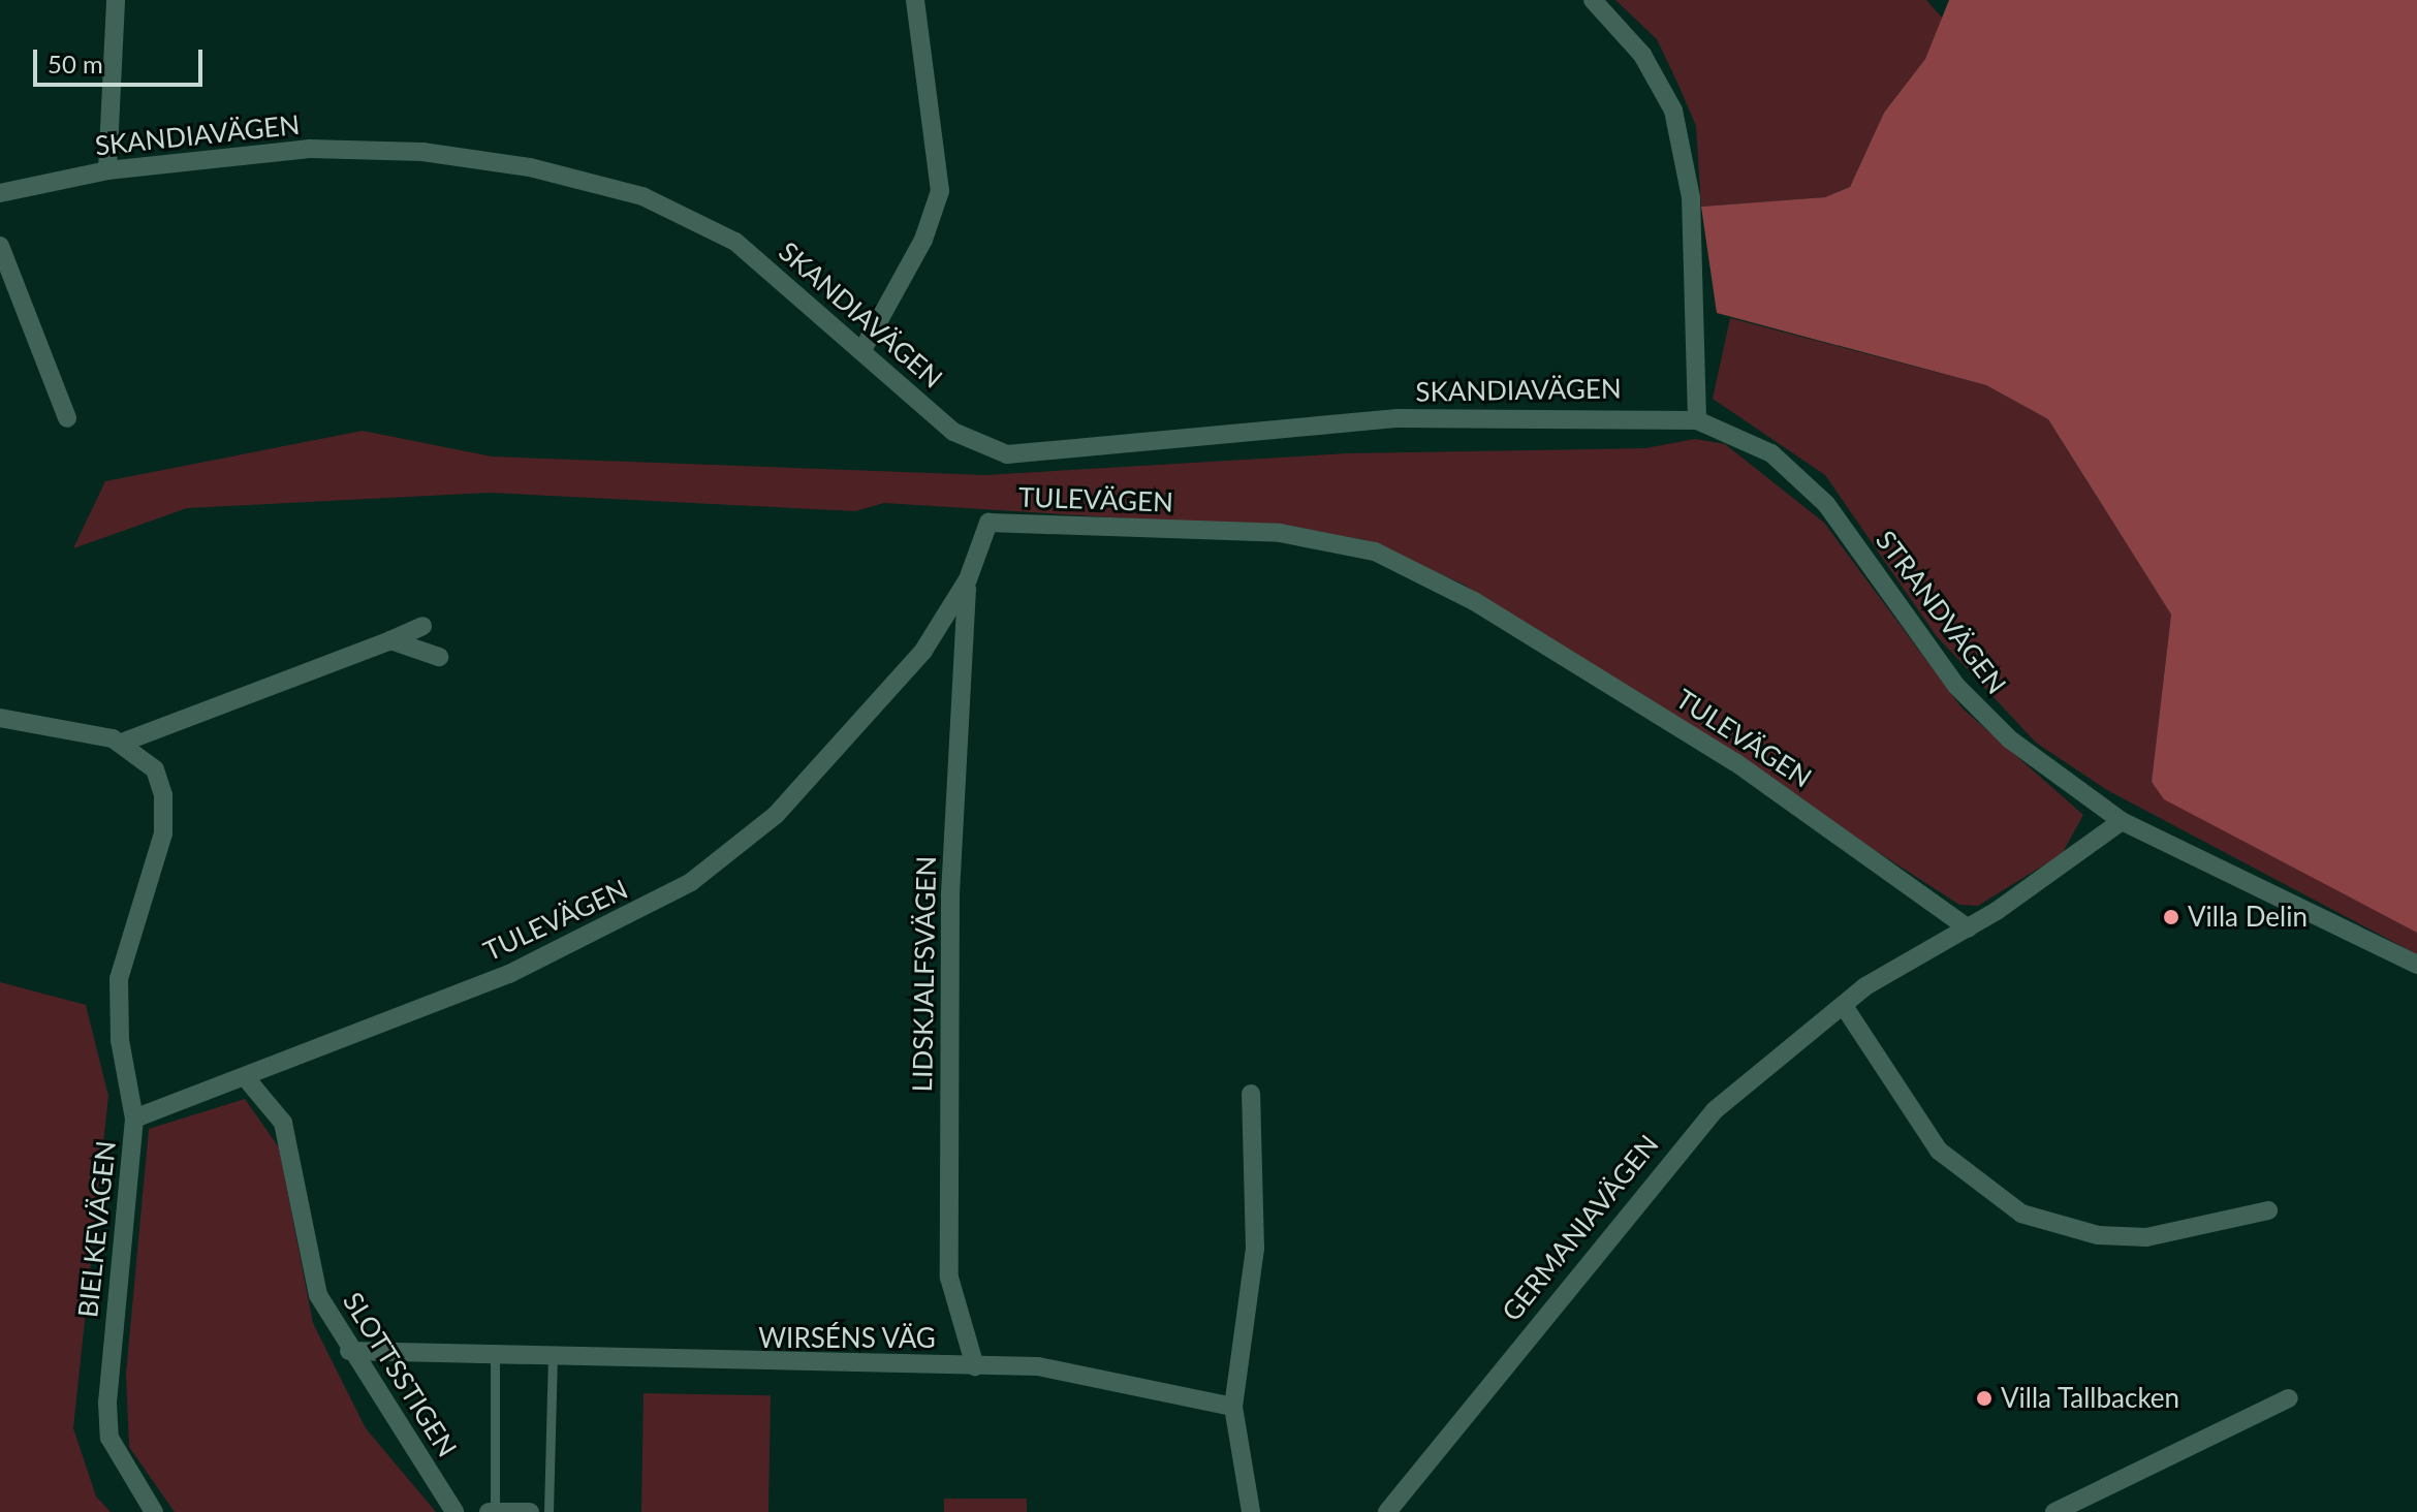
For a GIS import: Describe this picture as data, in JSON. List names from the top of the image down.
{
  "streets": {
    "street": [
      "SKANDIAVÄGEN",
      "TULEVÄGEN",
      "STRANDVÄGEN",
      "LIDSKJALFSVÄGEN",
      "GERMANIAVÄGEN",
      "BIELKEVÄGEN",
      "WIRSÉNS VÄG",
      "SLOTTSSTIGEN"
    ]
  },
  "crossings": [
    ["SKANDIAVÄGEN", "STRANDVÄGEN"],
    ["TULEVÄGEN", "LIDSKJALFSVÄGEN"],
    ["TULEVÄGEN", "GERMANIAVÄGEN"],
    ["TULEVÄGEN", "BIELKEVÄGEN"],
    ["TULEVÄGEN", "SLOTTSSTIGEN"],
    ["STRANDVÄGEN", "GERMANIAVÄGEN"],
    ["LIDSKJALFSVÄGEN", "WIRSÉNS VÄG"],
    ["WIRSÉNS VÄG", "SLOTTSSTIGEN"]
  ],
  "places": ["Villa Delin", "Villa Tallbacken"],
  "scale_bar": "50 m"
}
